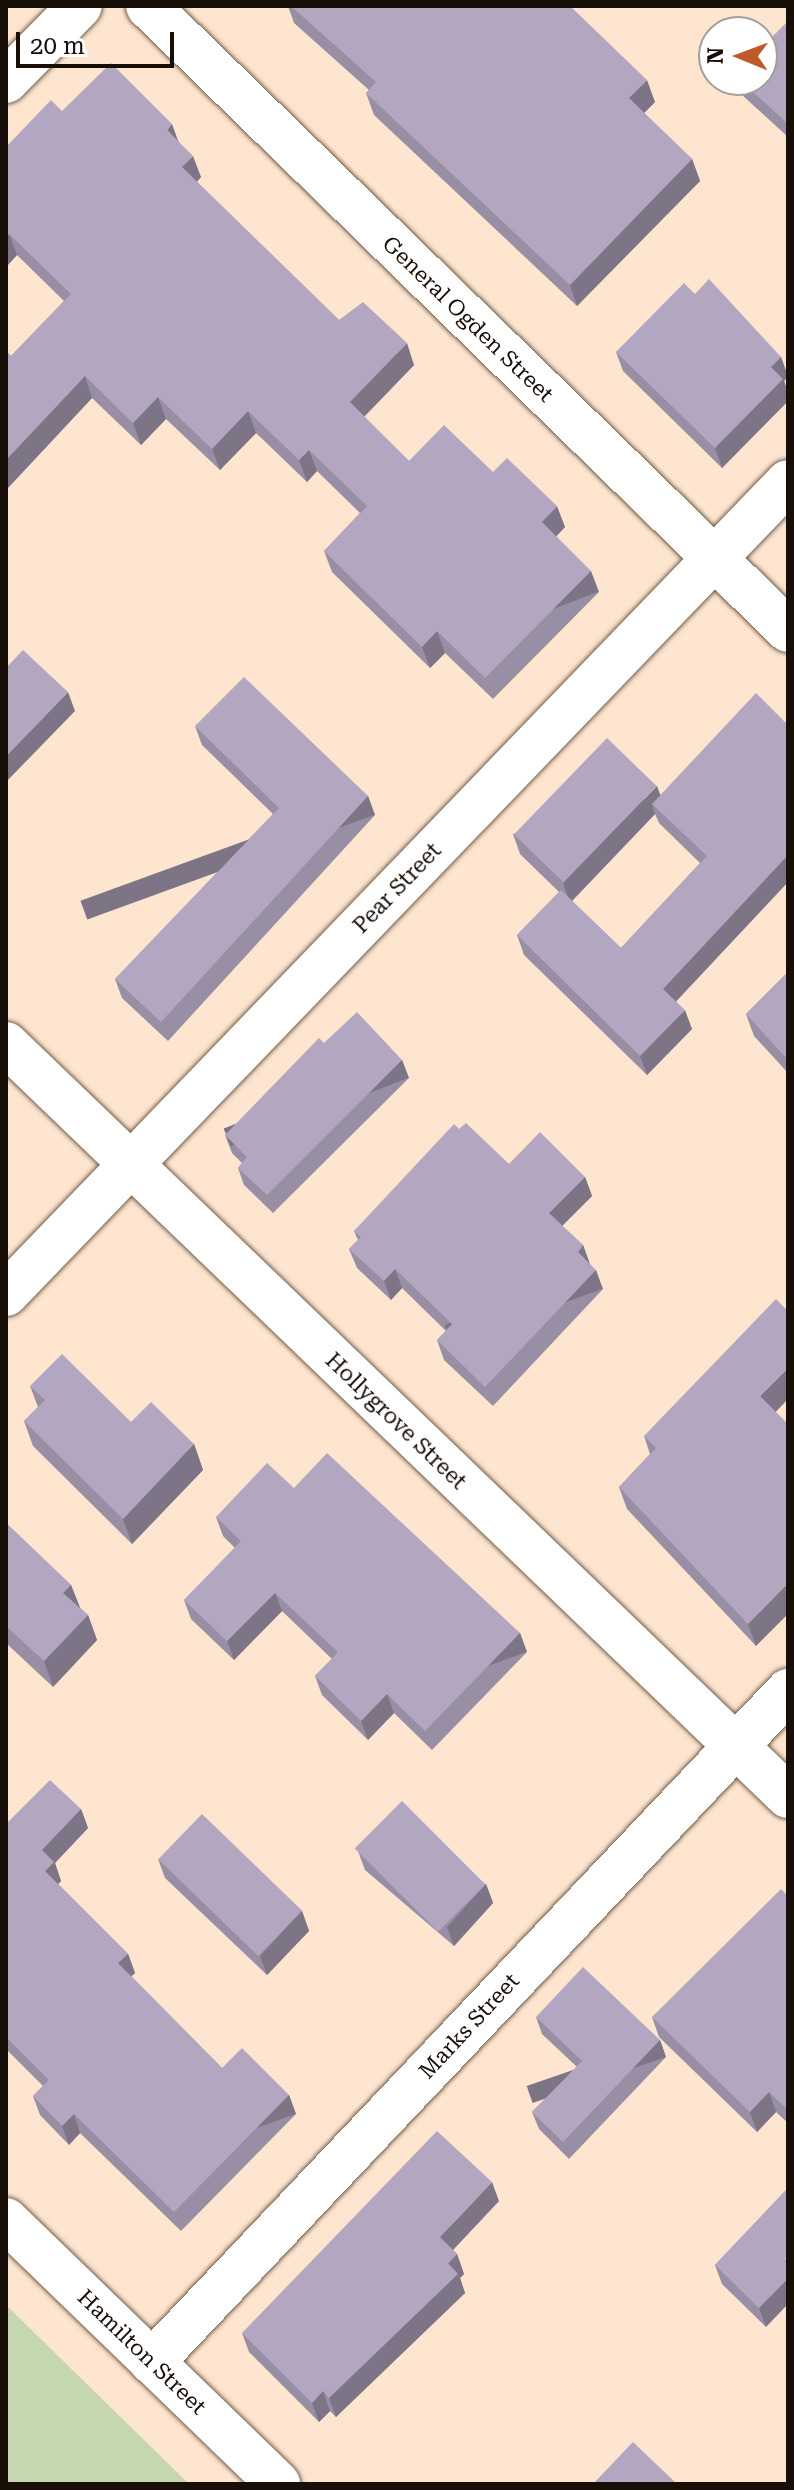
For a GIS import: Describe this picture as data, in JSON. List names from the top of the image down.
{
  "streets": {
    "street": [
      "General Ogden Street",
      "Pear Street",
      "Hollygrove Street",
      "Marks Street",
      "Hamilton Street"
    ]
  },
  "crossings": [
    ["General Ogden Street", "Pear Street"],
    ["Pear Street", "Hollygrove Street"],
    ["Hollygrove Street", "Marks Street"],
    ["Marks Street", "Hamilton Street"]
  ],
  "scale_bar": "20 m",
  "north": "left"
}
